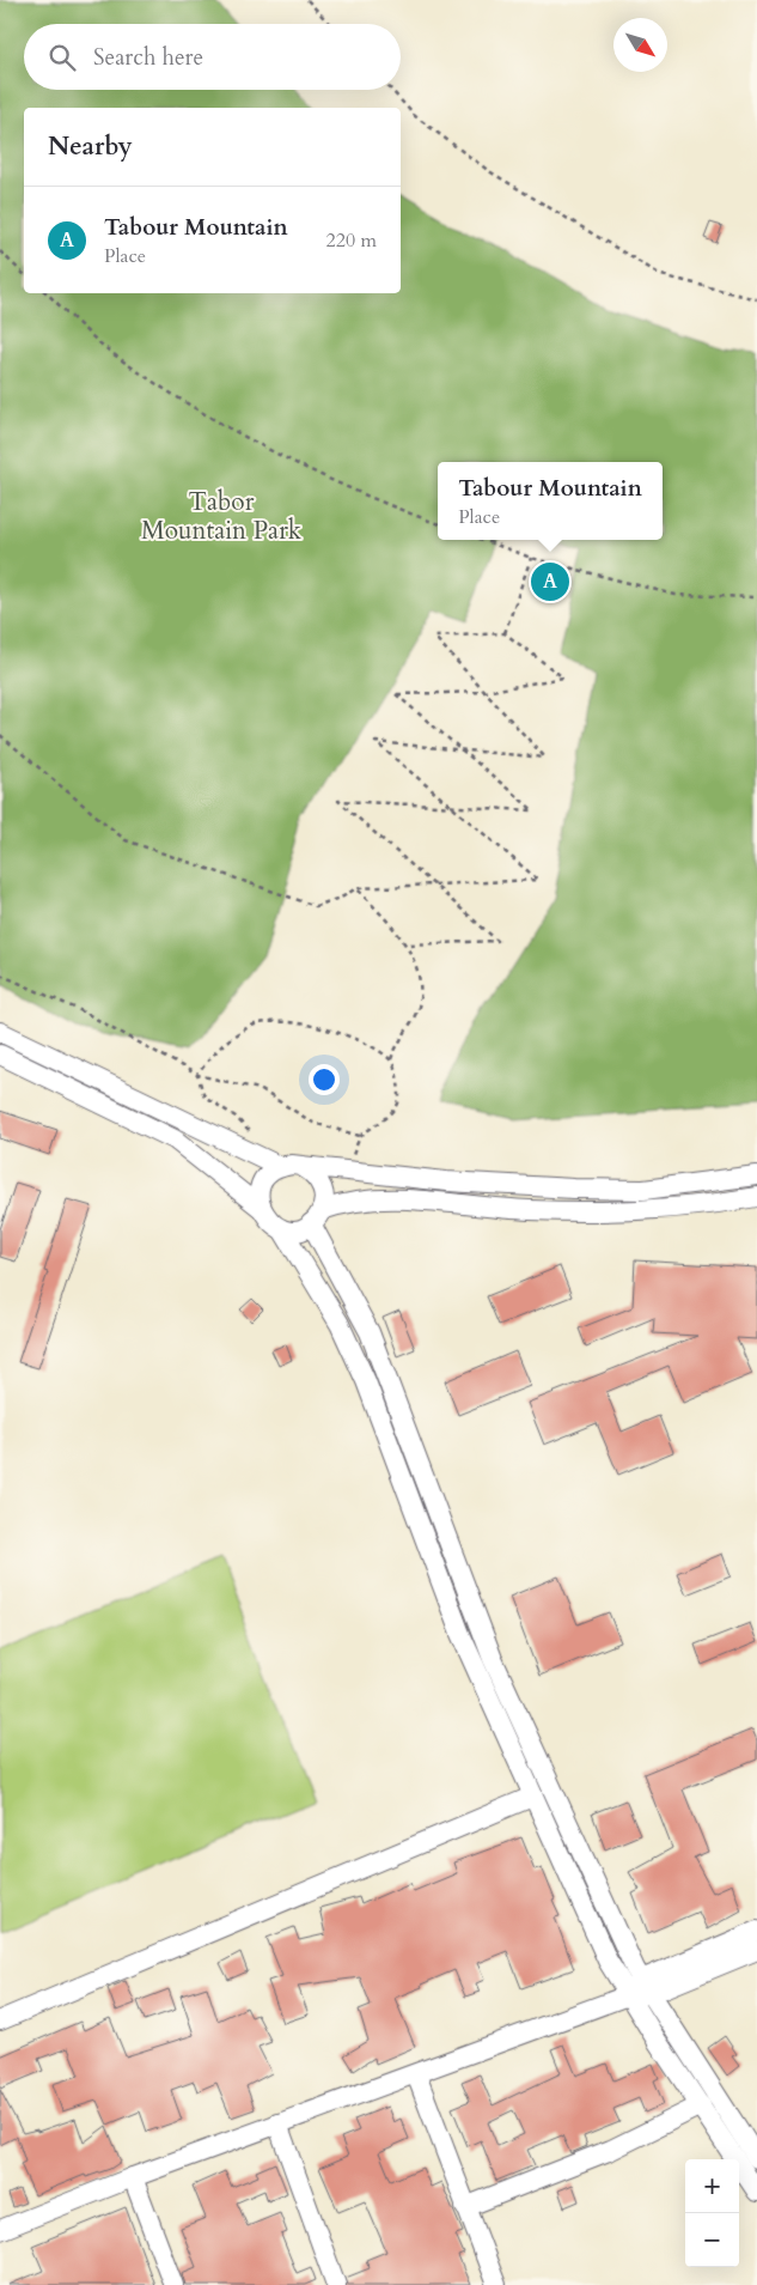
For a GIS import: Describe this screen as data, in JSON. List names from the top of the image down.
{
  "parks": ["Tabor Mountain Park"],
  "north": "bottom right",
  "page": {
    "search": "Search here",
    "heading": "Nearby",
    "list": [
      {
        "mark": "A",
        "name": "Tabour Mountain",
        "note": "Place",
        "value": "220 m"
      }
    ],
    "popup": ["Tabour Mountain", "Place"],
    "pins": "A",
    "map_buttons": ["+", "−"]
  }
}
